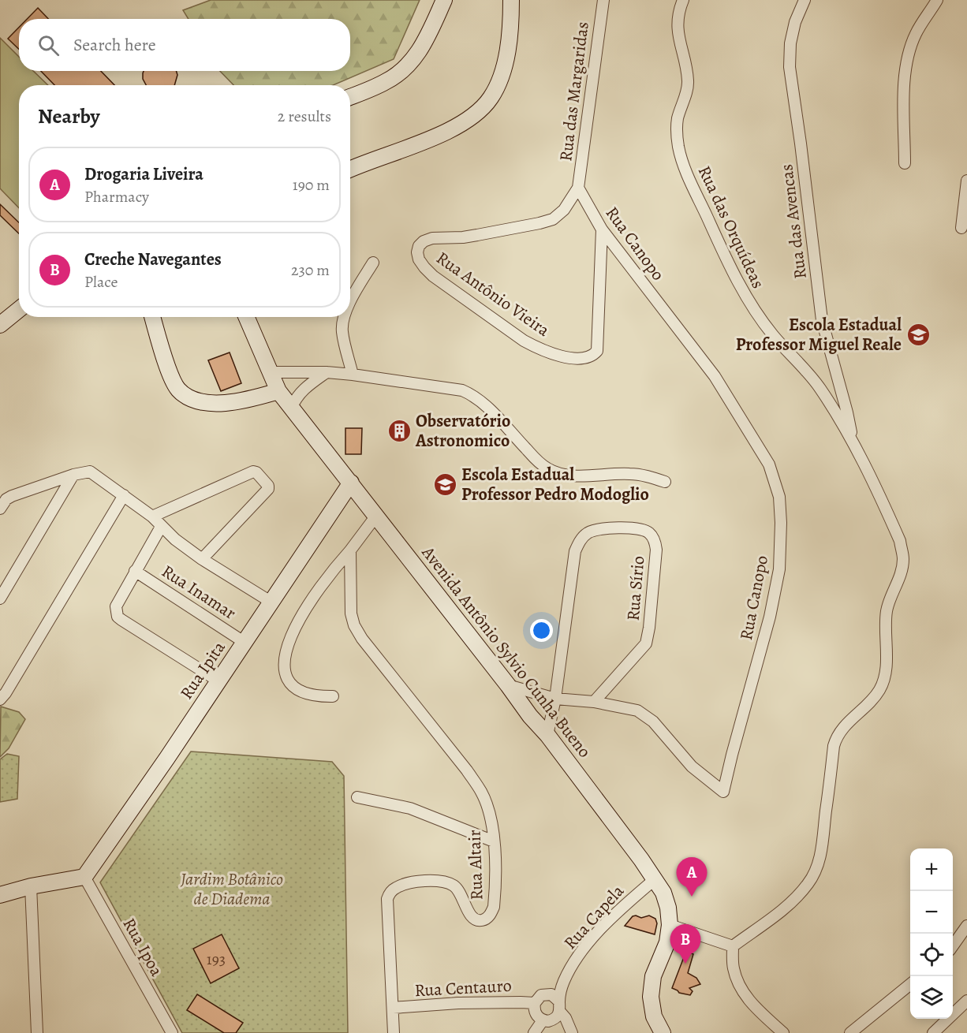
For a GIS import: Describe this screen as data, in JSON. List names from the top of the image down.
{
  "streets": {
    "main road": ["Avenida Antônio Sylvio Cunha Bueno", "Rua Ipita"],
    "street": [
      "Rua das Margaridas",
      "Rua das Avencas",
      "Rua das Orquídeas",
      "Rua Canopo",
      "Rua Antônio Vieira",
      "Rua Sírio",
      "Rua Inamar",
      "Rua Altair",
      "Rua Capela",
      "Rua Ipoa",
      "Rua Centauro"
    ]
  },
  "crossings": [
    ["Rua das Margaridas", "Rua Canopo"],
    ["Rua das Margaridas", "Rua Antônio Vieira"],
    ["Rua das Avencas", "Rua das Orquídeas"],
    ["Rua Canopo", "Rua Antônio Vieira"],
    ["Rua Canopo", "Rua Sírio"],
    ["Rua Canopo", "Avenida Antônio Sylvio Cunha Bueno"],
    ["Rua Sírio", "Avenida Antônio Sylvio Cunha Bueno"],
    ["Rua Inamar", "Rua Ipita"],
    ["Avenida Antônio Sylvio Cunha Bueno", "Rua Ipita"],
    ["Avenida Antônio Sylvio Cunha Bueno", "Rua Capela"],
    ["Rua Ipita", "Rua Ipoa"],
    ["Rua Altair", "Rua Centauro"],
    ["Rua Capela", "Rua Centauro"]
  ],
  "parks": ["Jardim Botânico de Diadema"],
  "places": {
    "school or university": ["Escola Estadual Professor Miguel Reale", "Escola Estadual Professor Pedro Modoglio"],
    "building": ["Observatório Astronomico"]
  },
  "house_numbers": ["193"],
  "page": {
    "search": "Search here",
    "heading": ["Nearby", "2 results"],
    "list": [
      {
        "mark": "A",
        "name": "Drogaria Liveira",
        "note": "Pharmacy",
        "value": "190 m"
      },
      {
        "mark": "B",
        "name": "Creche Navegantes",
        "note": "Place",
        "value": "230 m"
      }
    ],
    "map_buttons": ["+", "−"],
    "pins": ["A", "B"]
  }
}
